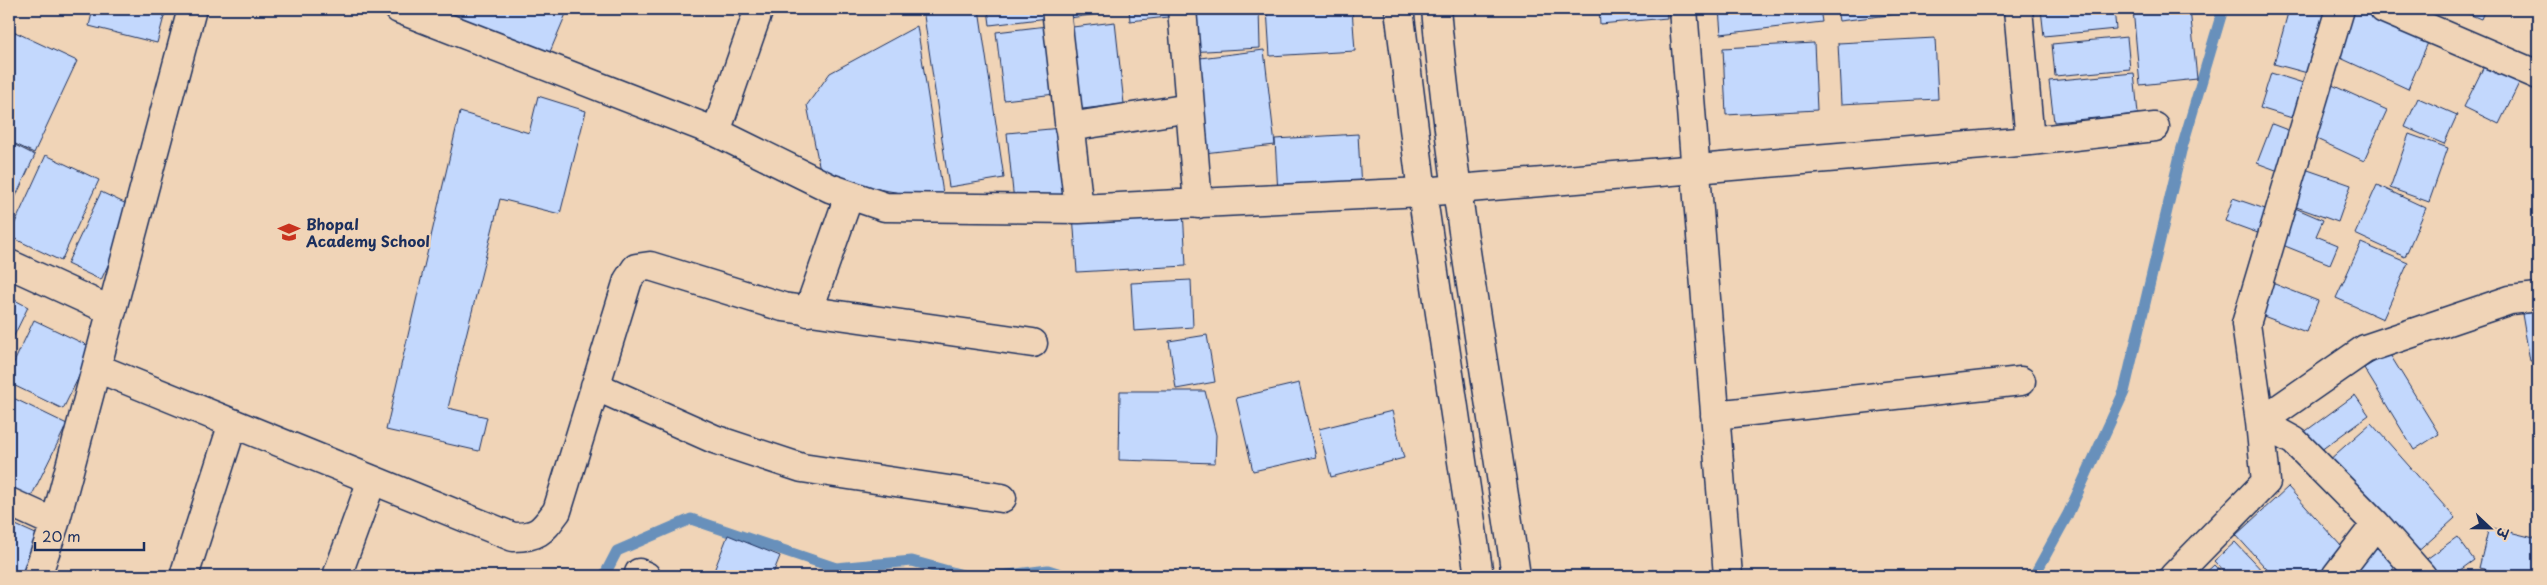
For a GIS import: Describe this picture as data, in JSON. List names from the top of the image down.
{
  "places": {
    "school or university": ["Bhopal Academy School"]
  },
  "scale_bar": "20 m",
  "north": "right"
}
